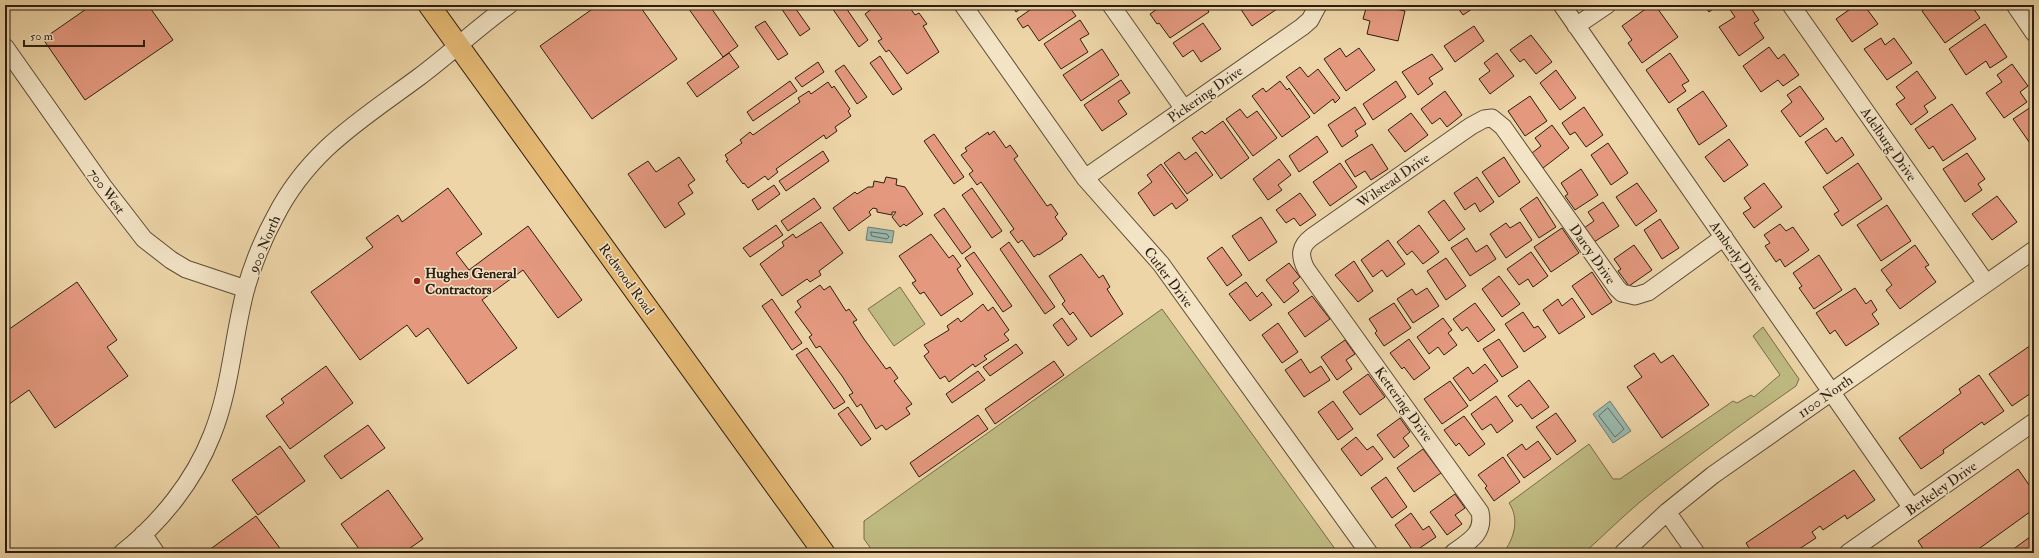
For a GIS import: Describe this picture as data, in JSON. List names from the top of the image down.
{
  "streets": {
    "main road": ["Redwood Road"],
    "street": [
      "Pickering Drive",
      "Adelburg Drive",
      "Wilstead Drive",
      "700 West",
      "900 North",
      "Darcy Drive",
      "Amberly Drive",
      "Cutler Drive",
      "1100 North",
      "Kettering Drive",
      "Berkeley Drive"
    ]
  },
  "crossings": [
    ["Pickering Drive", "Cutler Drive"],
    ["Adelburg Drive", "1100 North"],
    ["Wilstead Drive", "Darcy Drive"],
    ["Wilstead Drive", "Kettering Drive"],
    ["700 West", "900 North"],
    ["900 North", "Redwood Road"],
    ["Darcy Drive", "Amberly Drive"],
    ["Amberly Drive", "1100 North"],
    ["Amberly Drive", "Berkeley Drive"]
  ],
  "places": ["Hughes General Contractors"],
  "scale_bar": "50 m"
}
